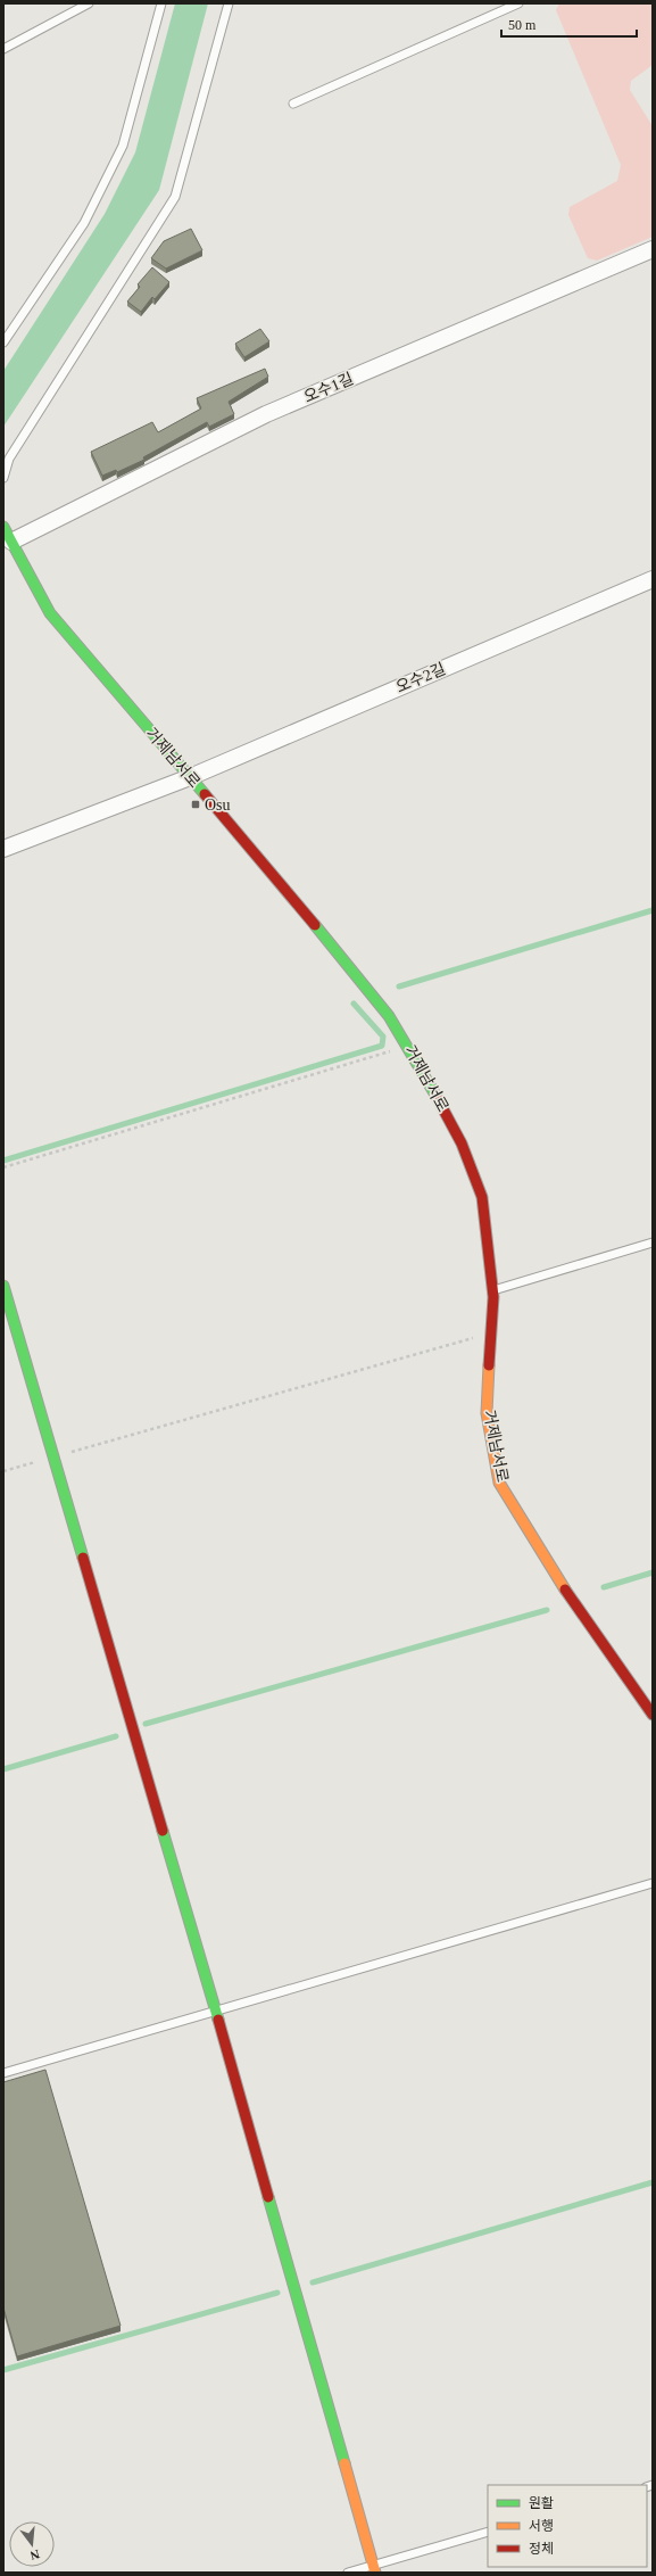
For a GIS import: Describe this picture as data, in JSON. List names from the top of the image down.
{
  "streets": {
    "main road": ["거제남서로"],
    "street": ["오수1길", "오수2길"]
  },
  "crossings": [
    ["오수1길", "거제남서로"],
    ["오수2길", "거제남서로"]
  ],
  "places": {
    "transit": ["Osu"]
  },
  "legend": ["원활", "서행", "정체"],
  "scale_bar": "50 m",
  "north": "bottom"
}
